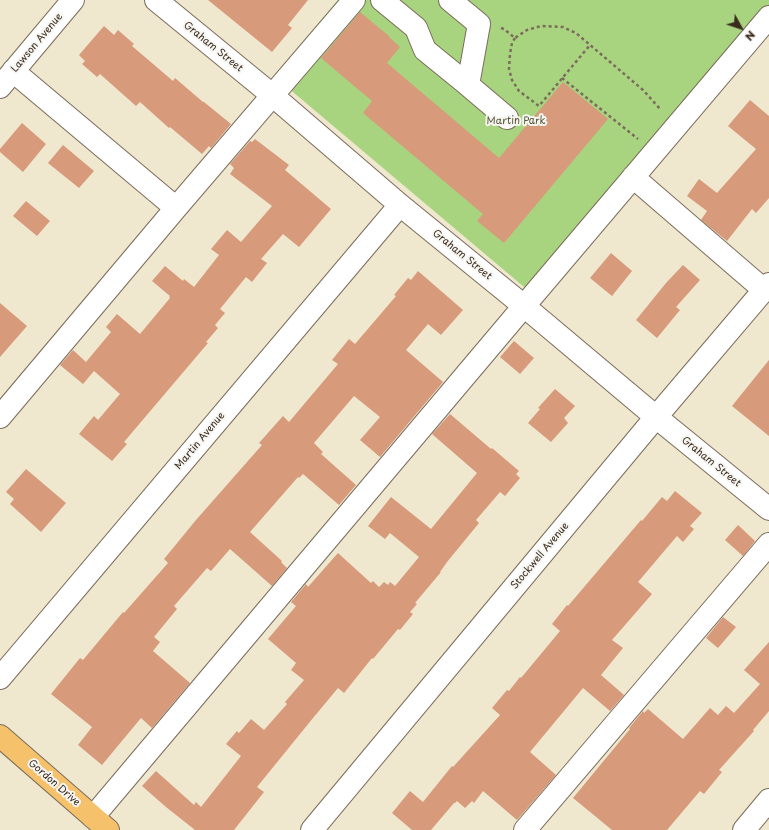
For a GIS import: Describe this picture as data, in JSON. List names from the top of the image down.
{
  "streets": {
    "main road": ["Gordon Drive"],
    "street": [
      "Lawson Avenue",
      "Graham Street",
      "Martin Avenue",
      "Stockwell Avenue"
    ]
  },
  "crossings": [
    ["Graham Street", "Martin Avenue"],
    ["Graham Street", "Stockwell Avenue"]
  ],
  "parks": ["Martin Park"],
  "north": "bottom right"
}
